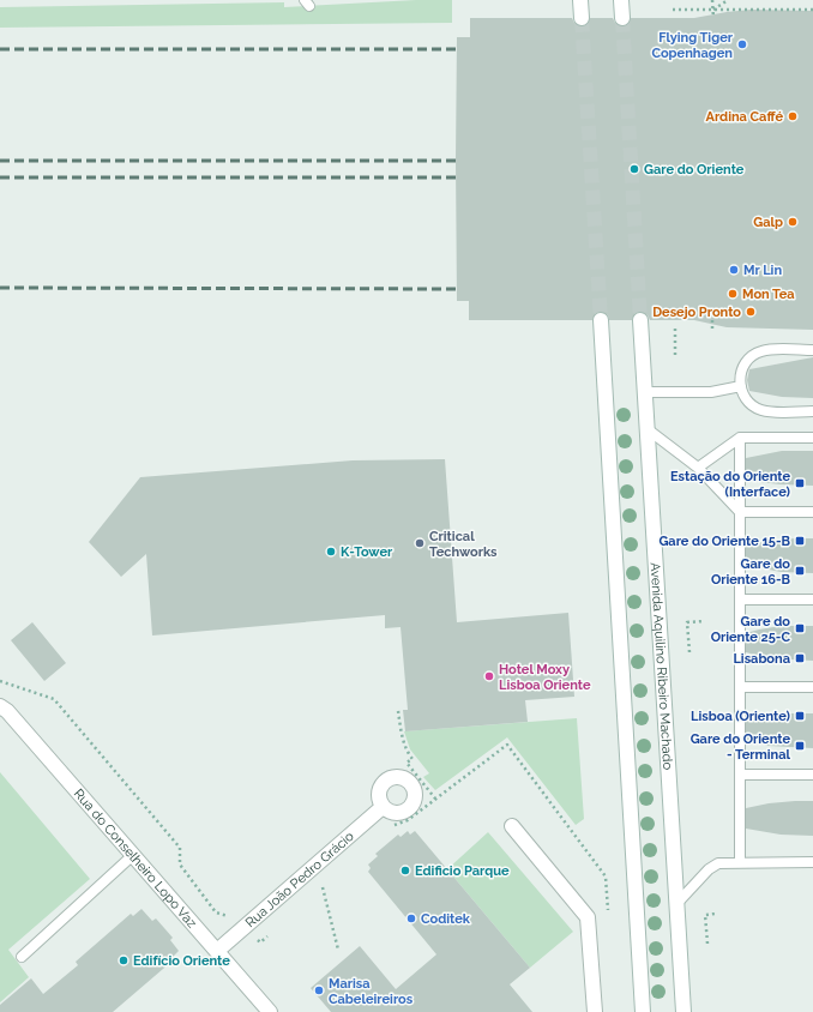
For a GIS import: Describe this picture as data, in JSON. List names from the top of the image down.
{
  "streets": {
    "main road": ["Avenida Aquilino Ribeiro Machado", "Rua do Conselheiro Lopo Vaz", "Rua João Pedro Grácio"]
  },
  "crossings": [
    ["Rua do Conselheiro Lopo Vaz", "Rua João Pedro Grácio"]
  ],
  "places": {
    "other": [
      "Flying Tiger Copenhagen",
      "Ardina Caffé",
      "Gare do Oriente",
      "Galp",
      "Mr Lin",
      "Mon Tea",
      "Desejo Pronto",
      "Critical Techworks",
      "K-Tower",
      "Hotel Moxy Lisboa Oriente",
      "Edificio Parque",
      "Coditek",
      "Edifício Oriente",
      "Marisa Cabeleireiros"
    ],
    "transit": [
      "Estação do Oriente (Interface)",
      "Gare do Oriente 15-B",
      "Gare do Oriente 16-B",
      "Gare do Oriente 25-C",
      "Lisabona",
      "Lisboa (Oriente)",
      "Gare do Oriente - Terminal"
    ]
  }
}
